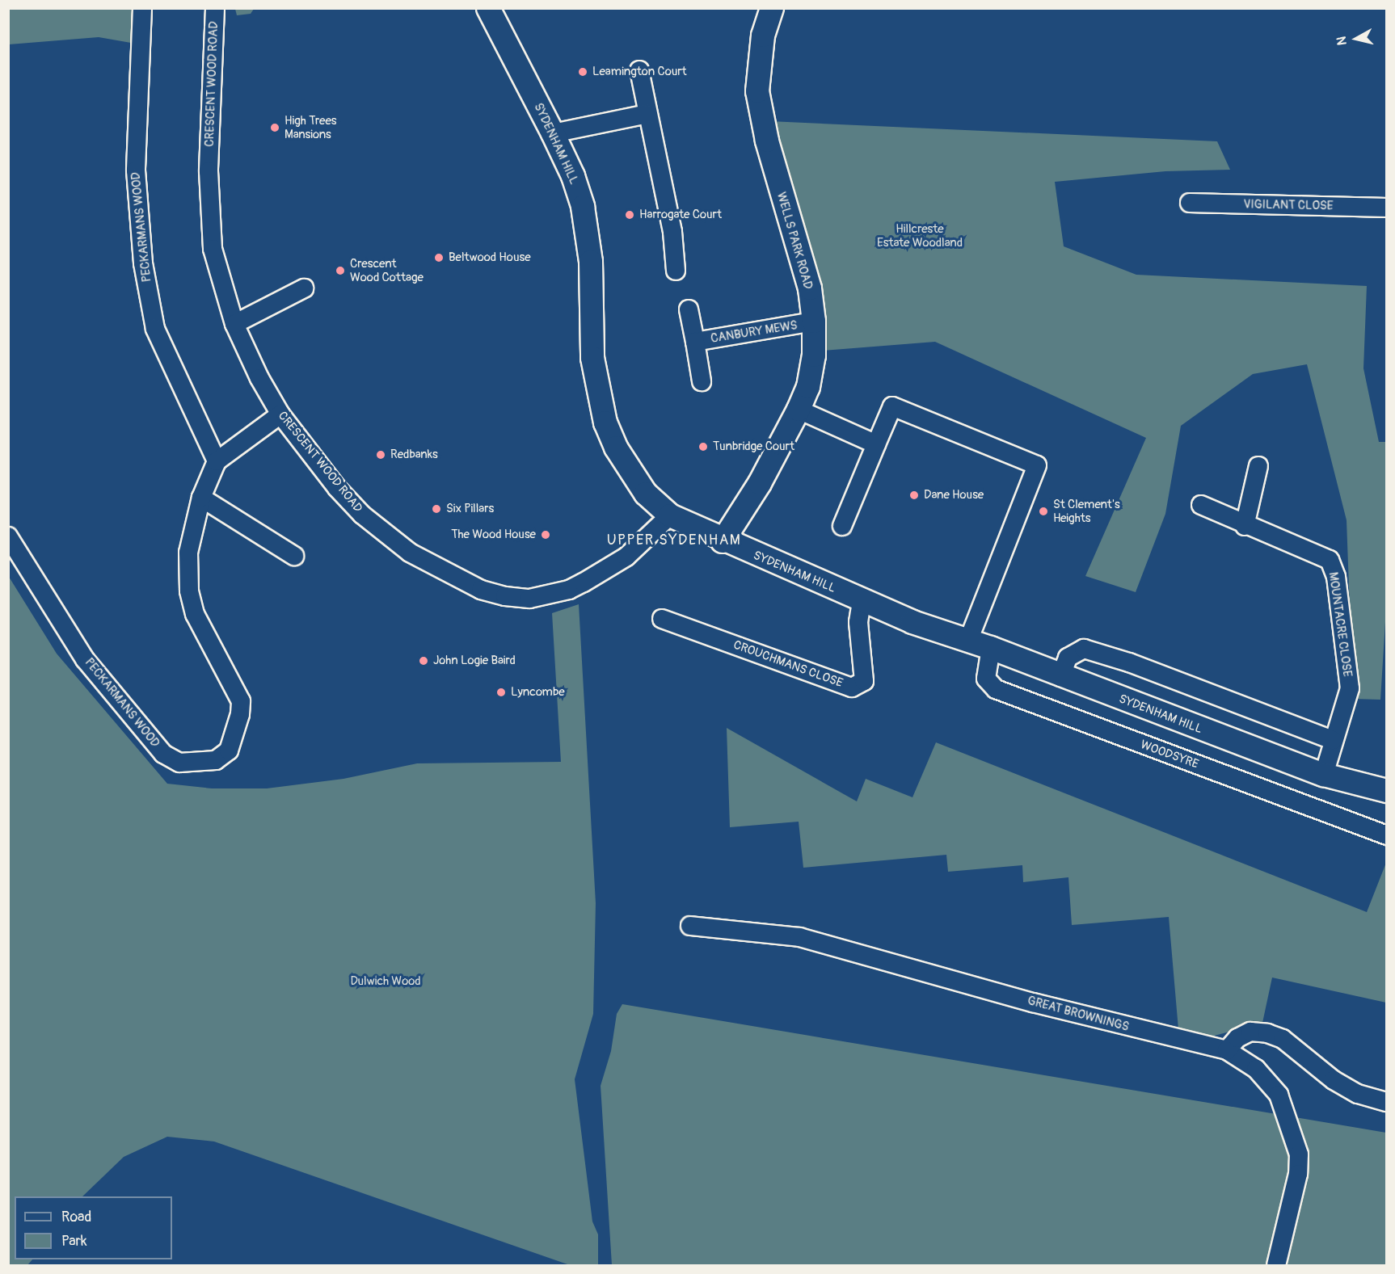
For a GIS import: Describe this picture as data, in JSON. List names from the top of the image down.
{
  "streets": {
    "street": [
      "CRESCENT WOOD ROAD",
      "SYDENHAM HILL",
      "VIGILANT CLOSE",
      "PECKARMANS WOOD",
      "WELLS PARK ROAD",
      "CANBURY MEWS",
      "MOUNTACRE CLOSE",
      "CROUCHMANS CLOSE",
      "WOODSYRE",
      "GREAT BROWNINGS"
    ]
  },
  "crossings": [
    ["CRESCENT WOOD ROAD", "SYDENHAM HILL"],
    ["SYDENHAM HILL", "WELLS PARK ROAD"],
    ["SYDENHAM HILL", "MOUNTACRE CLOSE"],
    ["SYDENHAM HILL", "CROUCHMANS CLOSE"],
    ["SYDENHAM HILL", "WOODSYRE"],
    ["WELLS PARK ROAD", "CANBURY MEWS"]
  ],
  "districts": ["UPPER SYDENHAM"],
  "parks": ["Hillcreste Estate Woodland", "Dulwich Wood"],
  "places": [
    "Leamington Court",
    "High Trees Mansions",
    "Harrogate Court",
    "Beltwood House",
    "Crescent Wood Cottage",
    "Tunbridge Court",
    "Redbanks",
    "Dane House",
    "Six Pillars",
    "St Clement's Heights",
    "The Wood House",
    "John Logie Baird",
    "Lyncombe"
  ],
  "legend": ["Road", "Park"],
  "north": "left"
}
